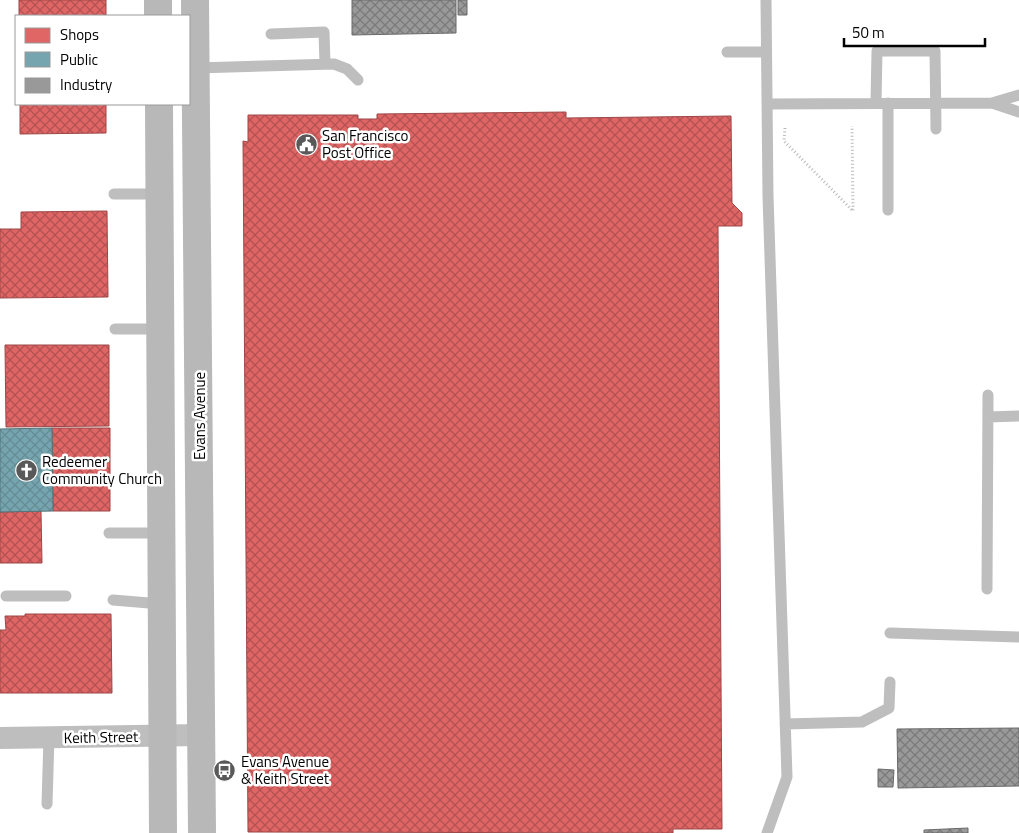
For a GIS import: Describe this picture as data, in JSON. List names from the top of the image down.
{
  "streets": {
    "main road": ["Evans Avenue"],
    "street": ["Keith Street"]
  },
  "crossings": [
    ["Evans Avenue", "Keith Street"]
  ],
  "places": {
    "public building": ["San Francisco Post Office"],
    "church": ["Redeemer Community Church"],
    "bus stop": ["Evans Avenue & Keith Street"]
  },
  "legend": ["Shops", "Public", "Industry"],
  "scale_bar": "50 m"
}
